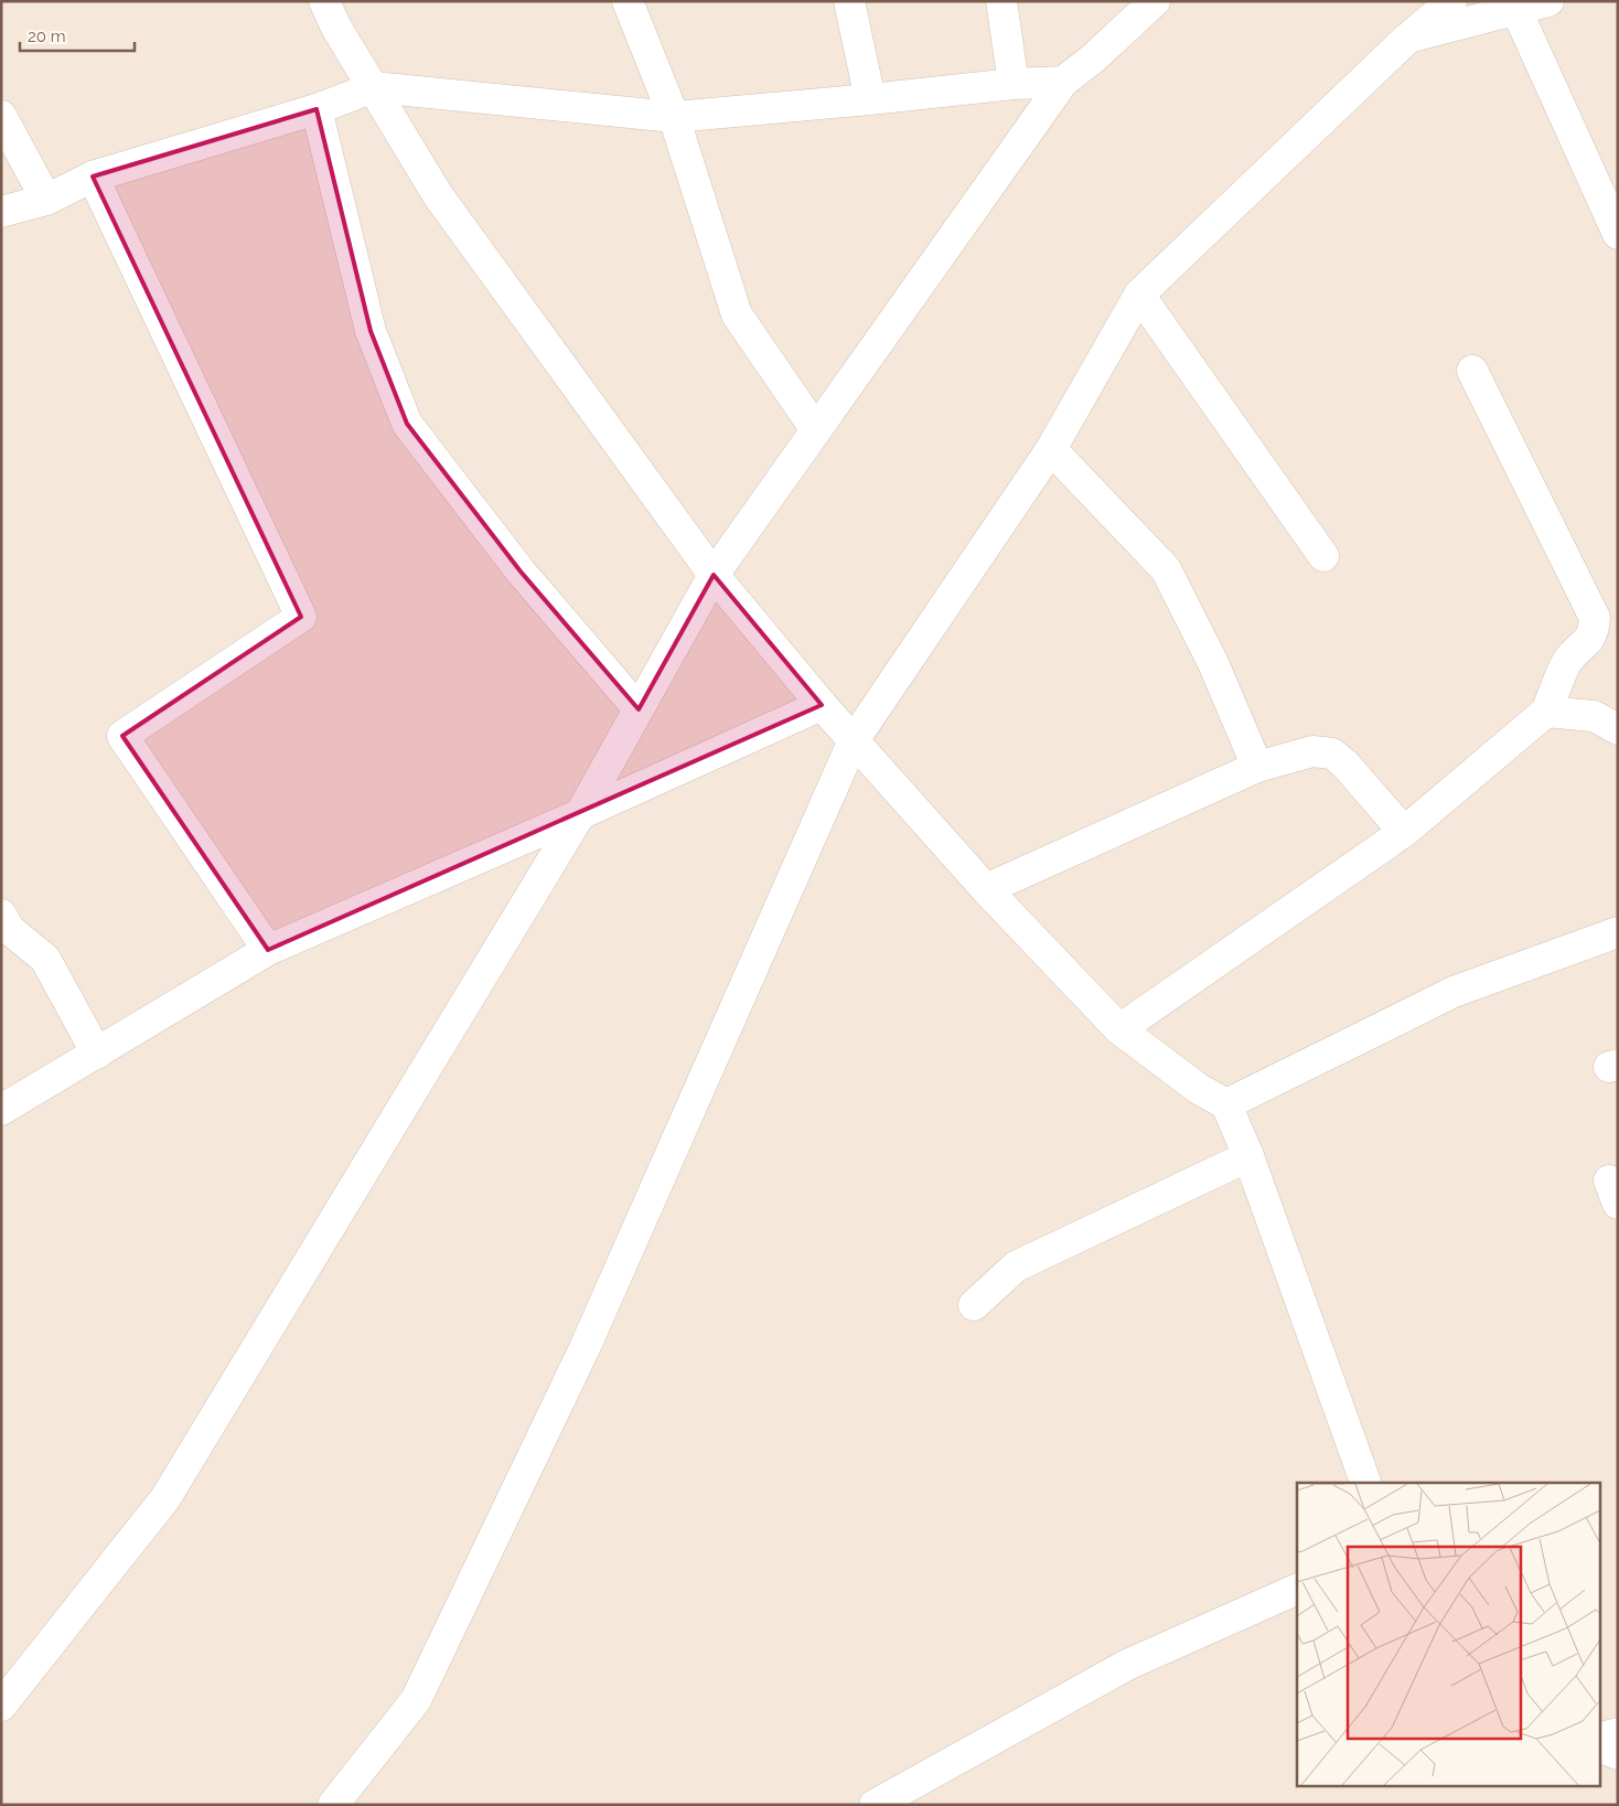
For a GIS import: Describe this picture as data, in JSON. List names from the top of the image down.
{
  "scale_bar": "20 m"
}
